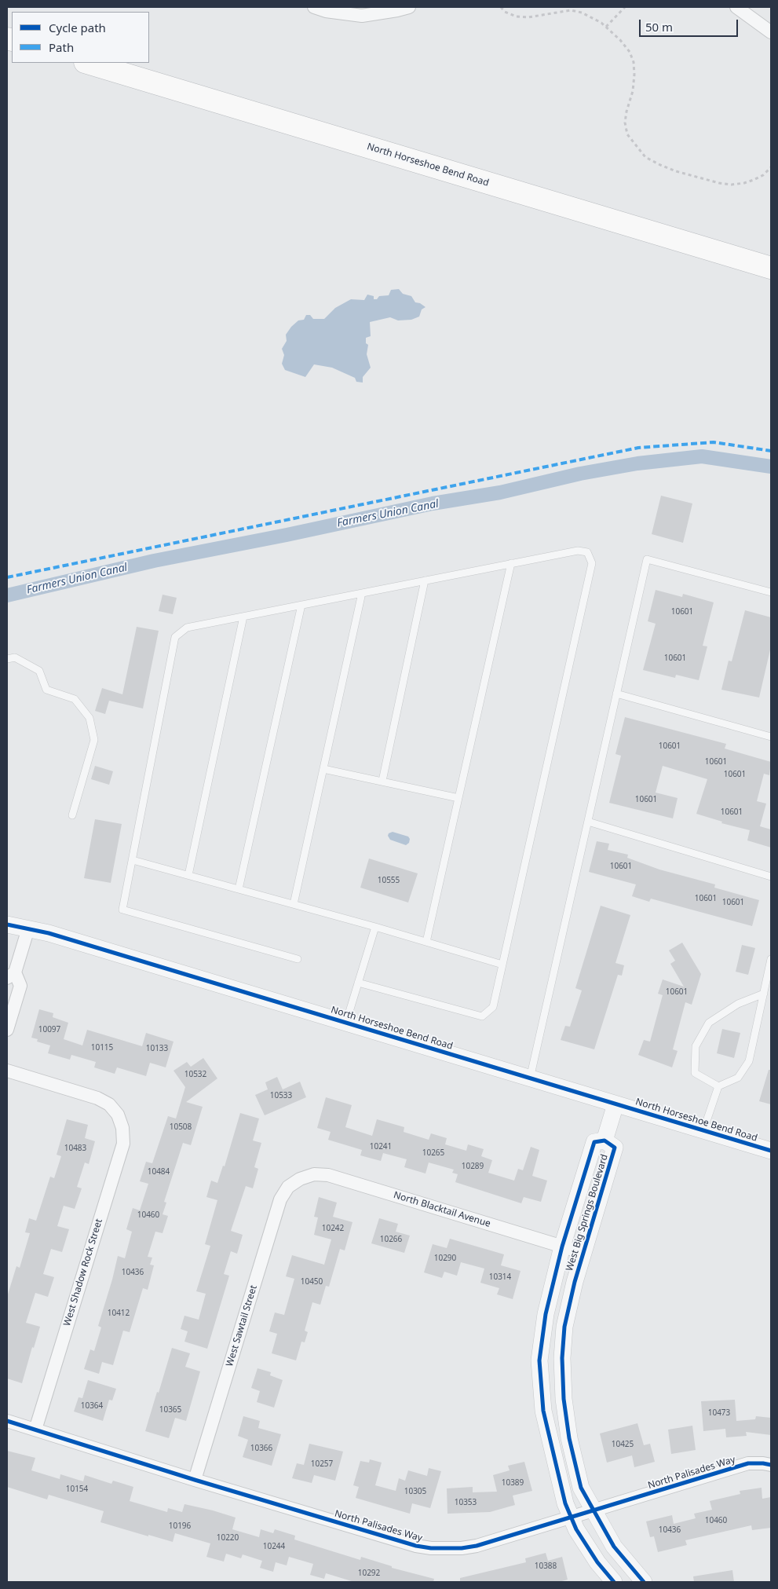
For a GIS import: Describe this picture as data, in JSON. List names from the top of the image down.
{
  "streets": {
    "highway": ["North Horseshoe Bend Road"],
    "street": [
      "North Blacktail Avenue",
      "West Big Springs Boulevard",
      "West Shadow Rock Street",
      "West Sawtail Street",
      "North Palisades Way"
    ]
  },
  "crossings": [
    ["North Horseshoe Bend Road", "West Big Springs Boulevard"],
    ["North Blacktail Avenue", "West Big Springs Boulevard"],
    ["North Blacktail Avenue", "West Sawtail Street"],
    ["West Big Springs Boulevard", "North Palisades Way"],
    ["West Shadow Rock Street", "North Palisades Way"],
    ["West Sawtail Street", "North Palisades Way"]
  ],
  "water": ["Farmers Union Canal"],
  "house_numbers": [
    "10601",
    "10601",
    "10601",
    "10601",
    "10601",
    "10601",
    "10601",
    "10601",
    "10555",
    "10601",
    "10601",
    "10601",
    "10097",
    "10115",
    "10133",
    "10532",
    "10533",
    "10508",
    "10241",
    "10483",
    "10265",
    "10289",
    "10484",
    "10460",
    "10242",
    "10266",
    "10290",
    "10436",
    "10314",
    "10450",
    "10412",
    "10364",
    "10365",
    "10473",
    "10425",
    "10366",
    "10257",
    "10389",
    "10154",
    "10305",
    "10353",
    "10460",
    "10196",
    "10436",
    "10220",
    "10244",
    "10388",
    "10292"
  ],
  "legend": ["Cycle path", "Path"],
  "scale_bar": "50 m"
}
